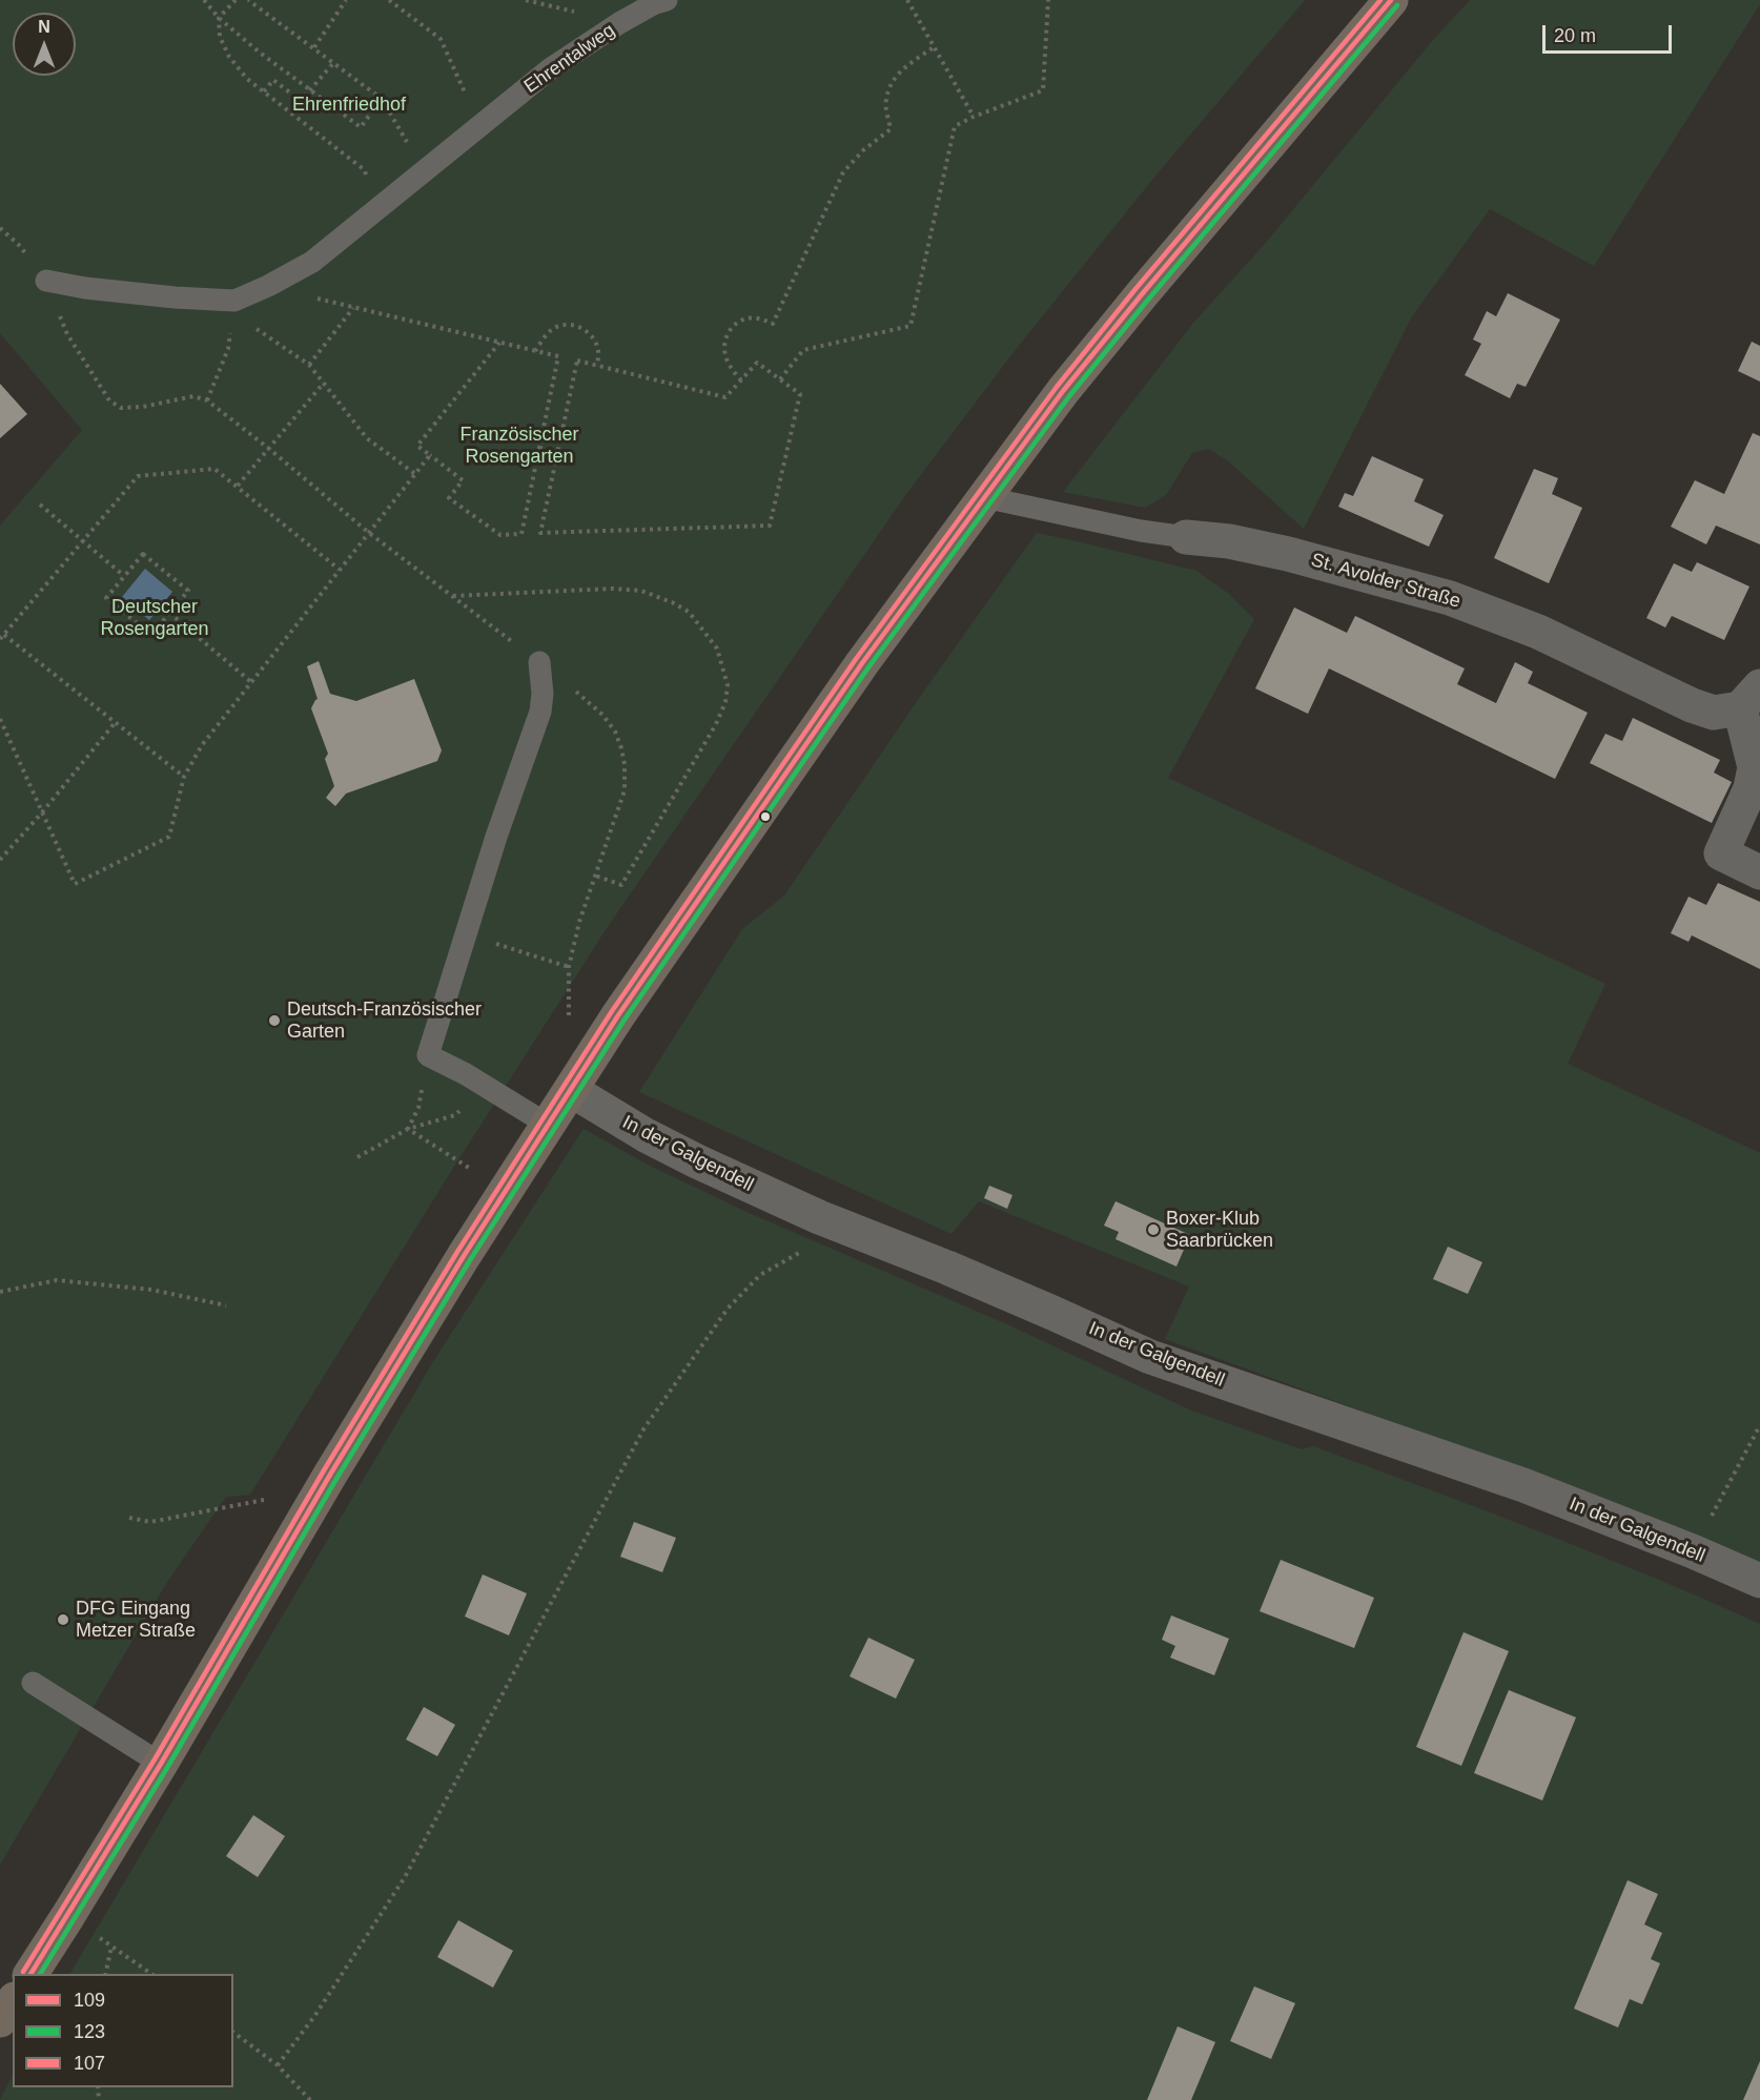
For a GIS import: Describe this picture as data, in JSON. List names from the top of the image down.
{
  "streets": {
    "street": ["St. Avolder Straße", "In der Galgendell"],
    "lane": ["Ehrentalweg"]
  },
  "parks": ["Ehrenfriedhof", "Französischer Rosengarten", "Deutscher Rosengarten"],
  "places": ["Deutsch-Französischer Garten", "Boxer-Klub Saarbrücken", "DFG Eingang Metzer Straße"],
  "lines": ["transit line 109", "transit line 107", "transit line 123"],
  "legend": ["109", "123", "107"],
  "scale_bar": "20 m",
  "north": "top"
}
